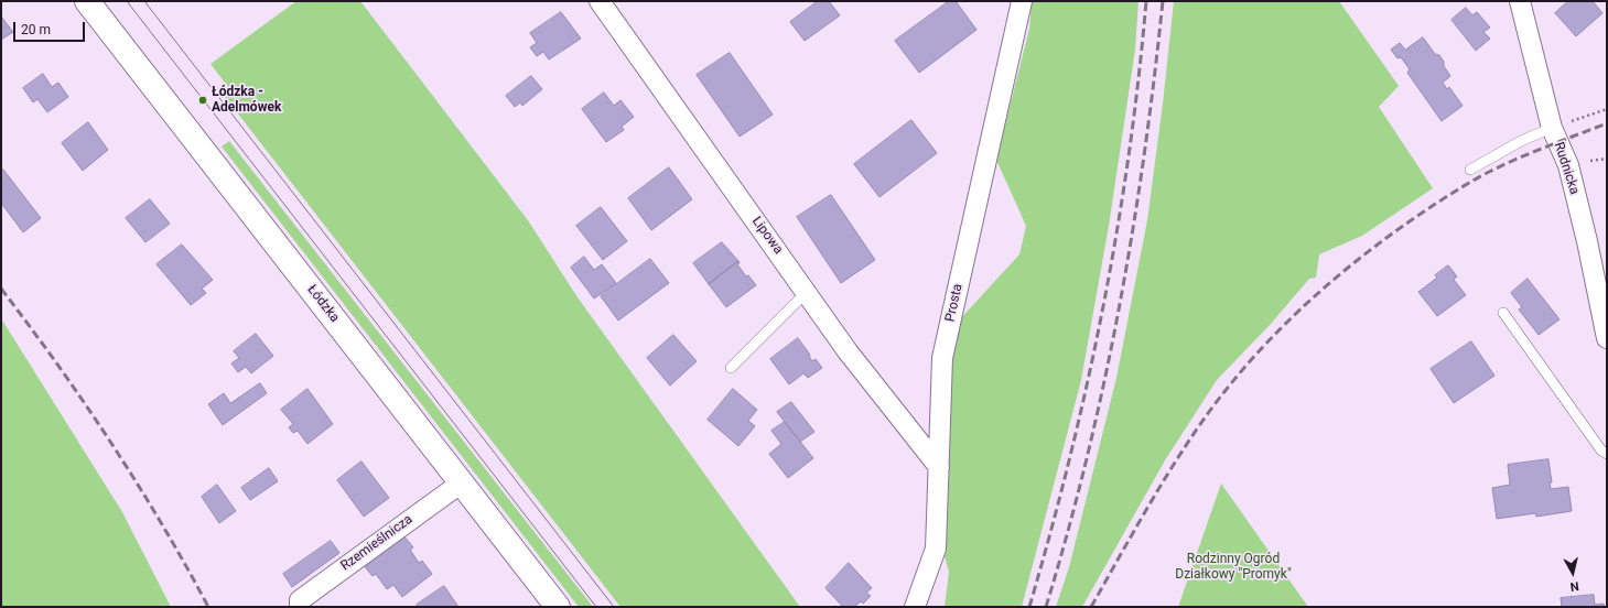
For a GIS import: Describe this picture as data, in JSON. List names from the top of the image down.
{
  "streets": {
    "main road": ["Łódzka"],
    "street": [
      "Rudnicka",
      "Lipowa",
      "Prosta",
      "Rzemieślnicza"
    ]
  },
  "crossings": [
    ["Lipowa", "Prosta"],
    ["Łódzka", "Rzemieślnicza"]
  ],
  "parks": ["Rodzinny Ogród Działkowy \"Promyk\""],
  "places": ["Łódzka - Adelmówek"],
  "scale_bar": "20 m",
  "north": "bottom"
}
